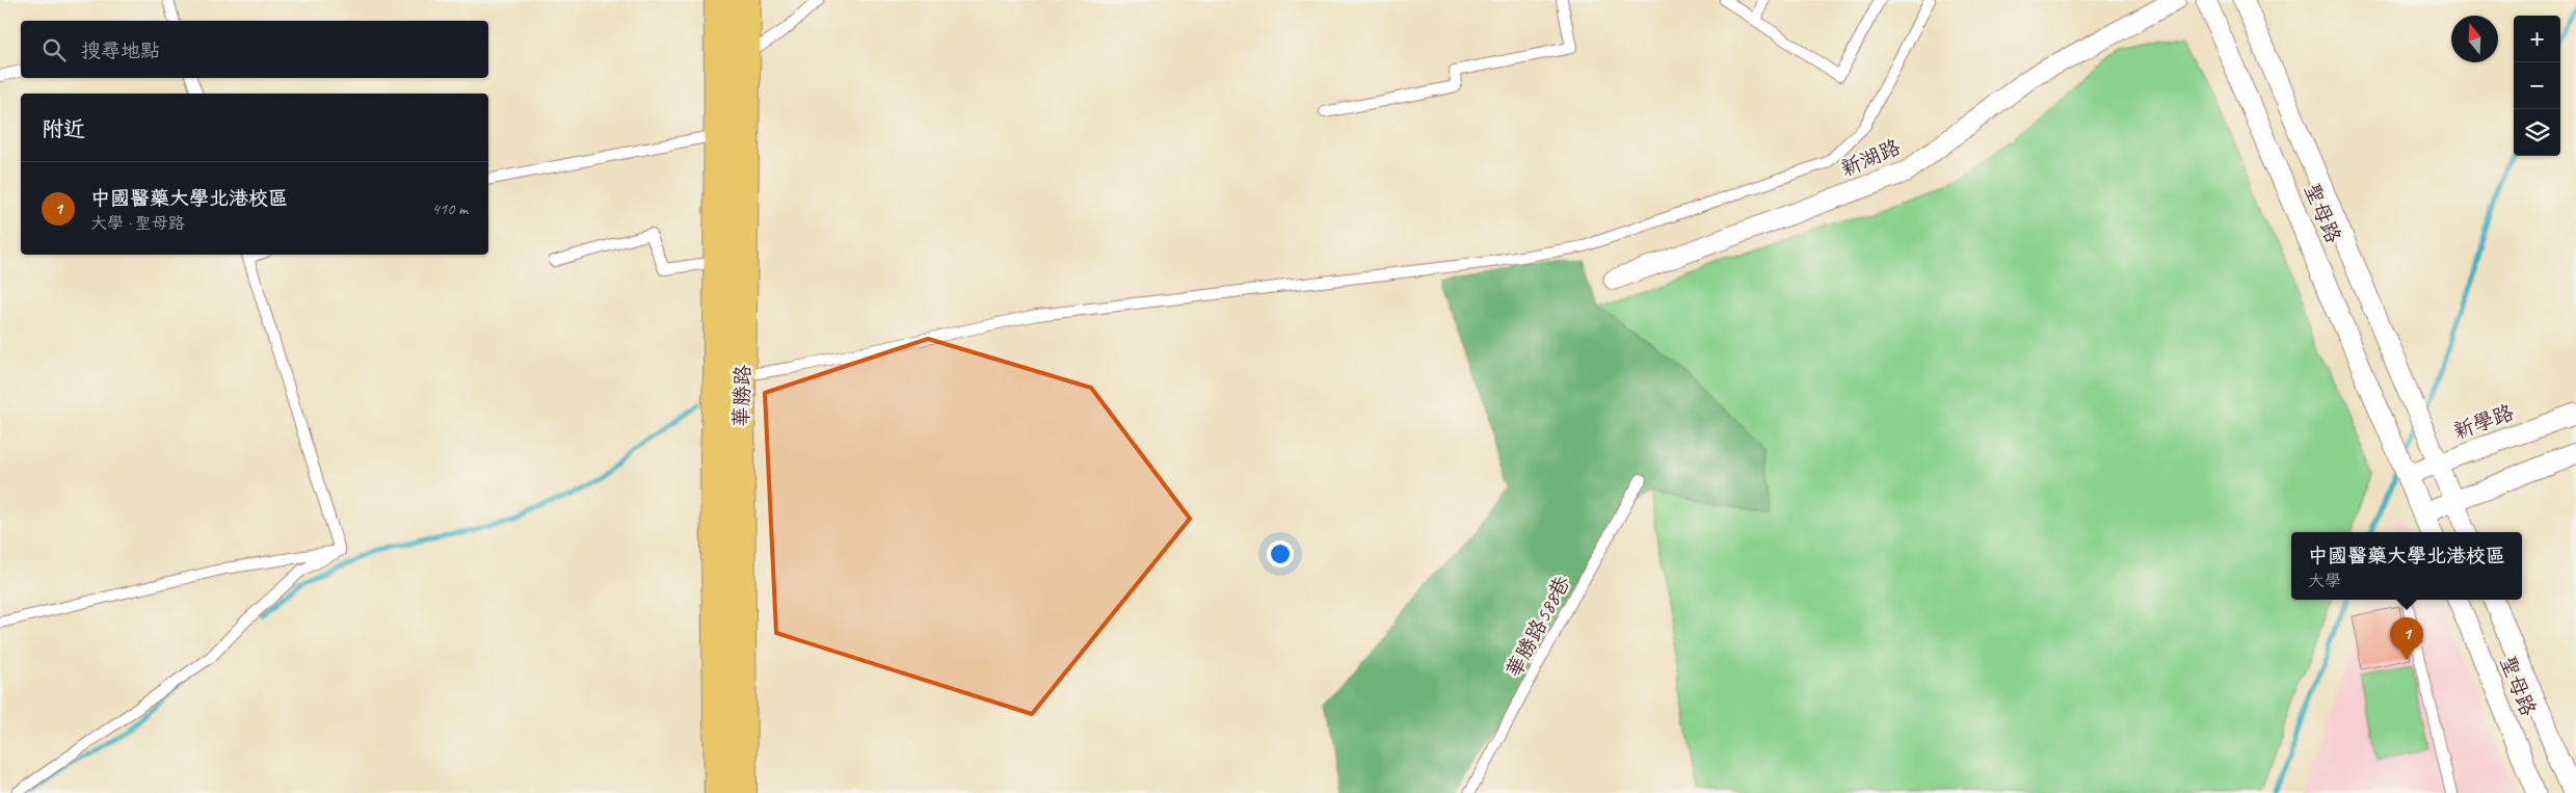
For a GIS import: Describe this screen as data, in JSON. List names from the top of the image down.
{
  "streets": {
    "main road": ["華勝路"],
    "street": ["新湖路", "聖母路", "新學路"],
    "lane": ["華勝路588巷"]
  },
  "crossings": [
    ["聖母路", "新學路"]
  ],
  "north": "top",
  "page": {
    "map_buttons": ["+", "−"],
    "search": "搜尋地點",
    "heading": "附近",
    "list": [
      {
        "mark": "1",
        "name": "中國醫藥大學北港校區",
        "note": "大學 · 聖母路",
        "value": "410 m"
      }
    ],
    "popup": ["中國醫藥大學北港校區", "大學"],
    "pins": "1"
  }
}
